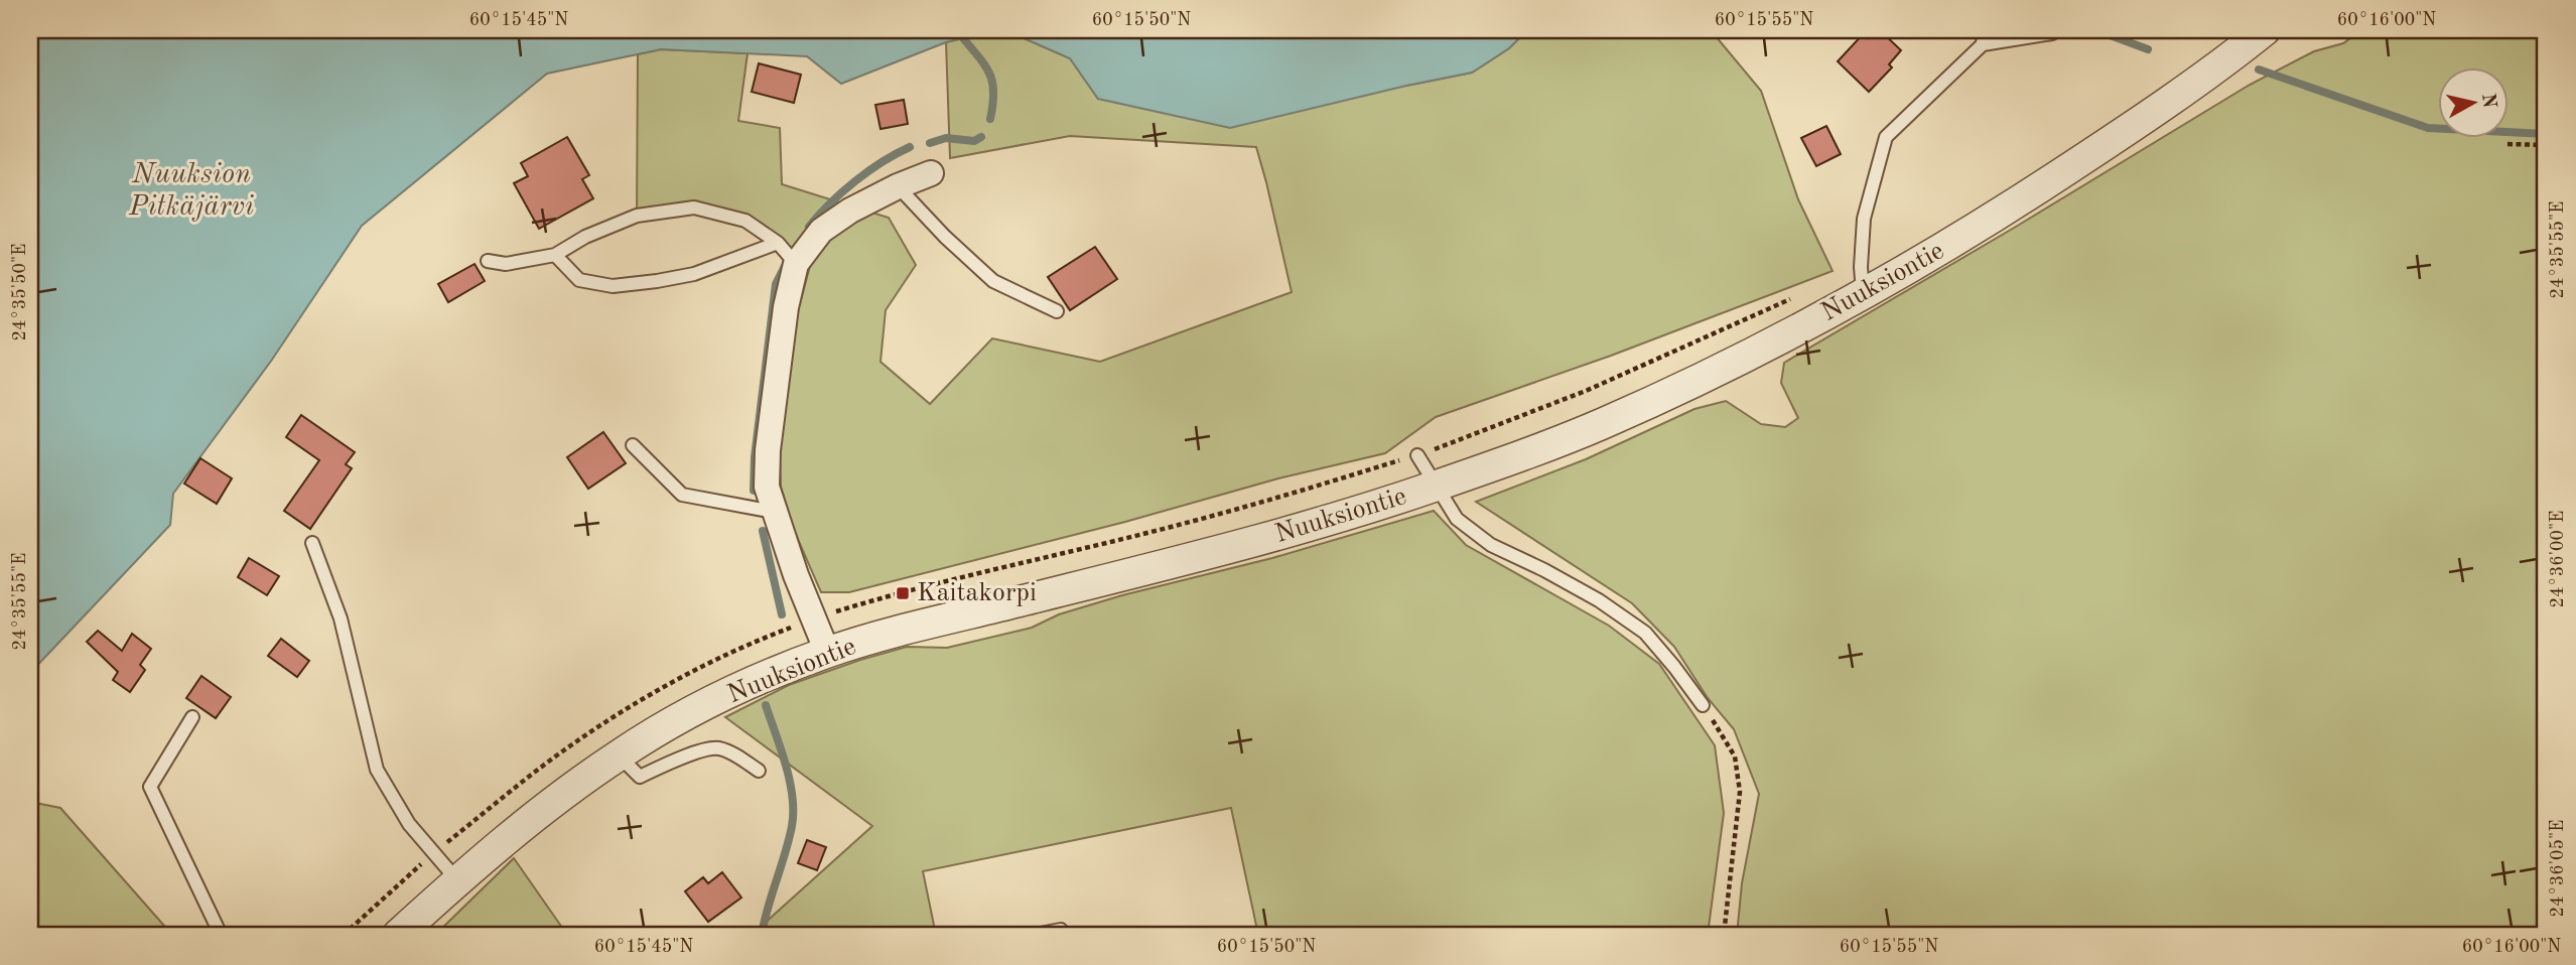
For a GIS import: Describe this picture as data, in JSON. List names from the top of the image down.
{
  "streets": {
    "street": ["Nuuksiontie"]
  },
  "water": ["Nuuksion Pitkäjärvi"],
  "places": {
    "transit": ["Kaitakorpi"]
  },
  "north": "right",
  "coordinates": [
    "60°15'45\"N",
    "60°15'50\"N",
    "60°15'55\"N",
    "60°16'00\"N",
    "24°35'55\"E",
    "24°35'50\"E",
    "24°36'00\"E",
    "24°36'05\"E"
  ]
}
